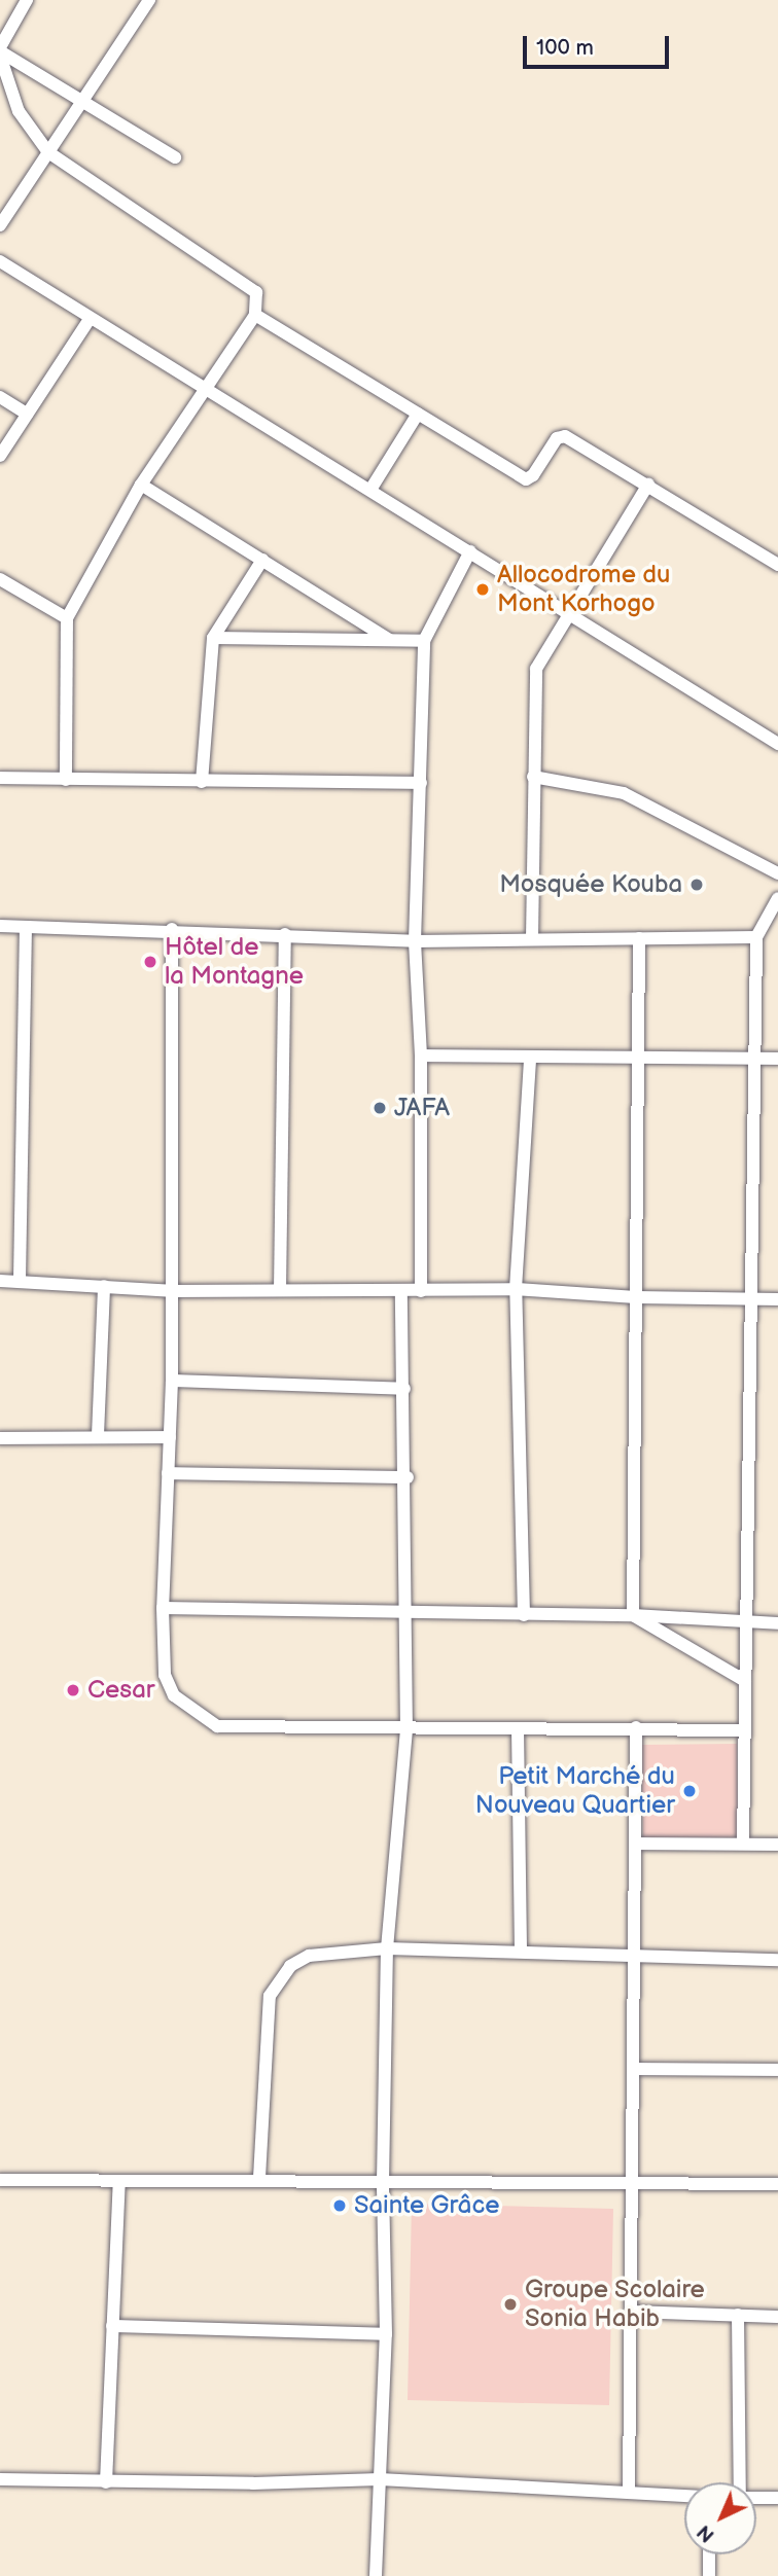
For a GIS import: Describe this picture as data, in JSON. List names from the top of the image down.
{
  "places": [
    "Allocodrome du Mont Korhogo",
    "Mosquée Kouba",
    "Hôtel de la Montagne",
    "JAFA",
    "Cesar",
    "Petit Marché du Nouveau Quartier",
    "Sainte Grâce",
    "Groupe Scolaire Sonia Habib"
  ],
  "scale_bar": "100 m",
  "north": "bottom left"
}
